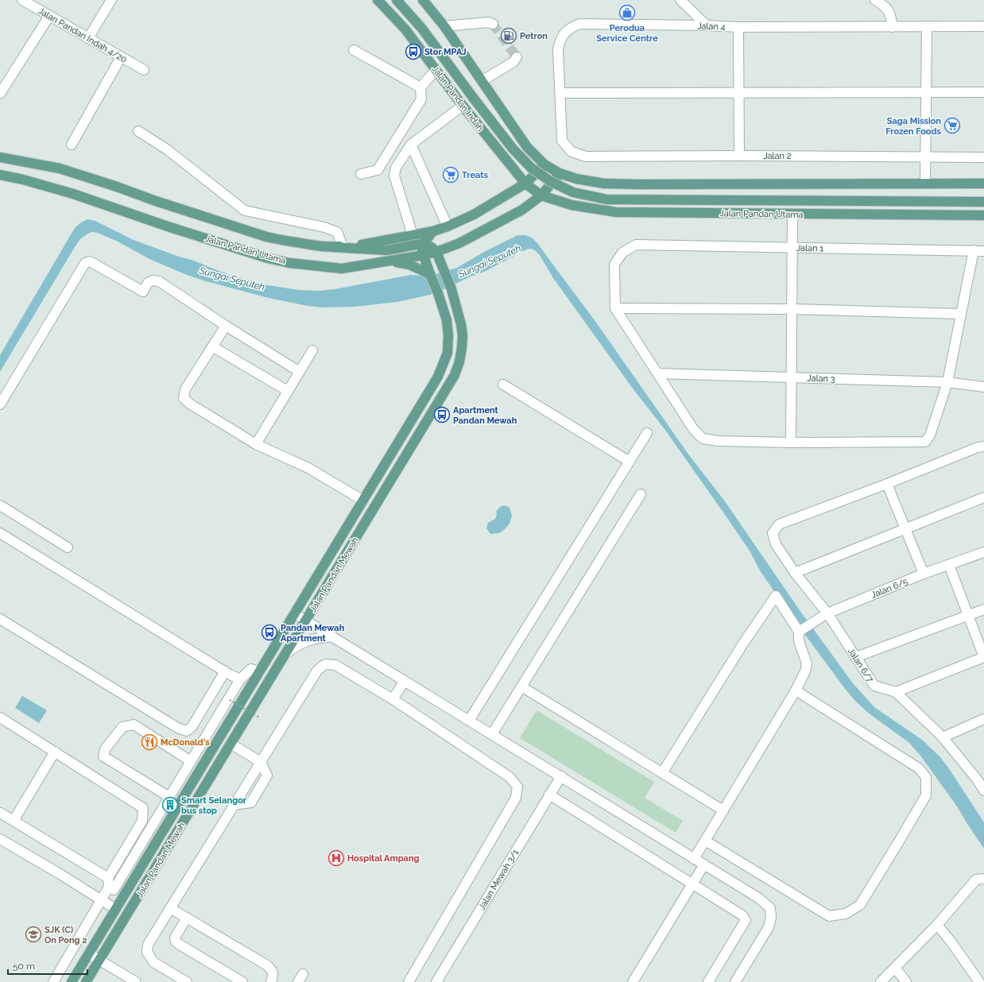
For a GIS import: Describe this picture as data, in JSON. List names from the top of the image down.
{
  "streets": {
    "main road": ["Jalan Pandan Indah", "Jalan Pandan Utama", "Jalan Pandan Mewah"],
    "street": [
      "Jalan 4",
      "Jalan Pandan Indah 4/20",
      "Jalan 2",
      "Jalan 1",
      "Jalan 3",
      "Jalan 6/5",
      "Jalan 6/7",
      "Jalan Mewah 3/1"
    ]
  },
  "crossings": [
    ["Jalan 4", "Jalan 2"],
    ["Jalan Pandan Indah", "Jalan Pandan Utama"],
    ["Jalan Pandan Utama", "Jalan Pandan Mewah"],
    ["Jalan 6/5", "Jalan 6/7"]
  ],
  "water": ["Sungai Seputeh"],
  "places": {
    "shop": ["Perodua Service Centre"],
    "fuel station": ["Petron"],
    "bus stop": ["Stor MPAJ", "Apartment Pandan Mewah", "Pandan Mewah Apartment"],
    "supermarket": ["Saga Mission Frozen Foods", "Treats"],
    "restaurant": ["McDonald's"],
    "building": ["Smart Selangor bus stop"],
    "hospital": ["Hospital Ampang"],
    "school or university": ["SJK (C) On Pong 2"]
  },
  "scale_bar": "50 m"
}
